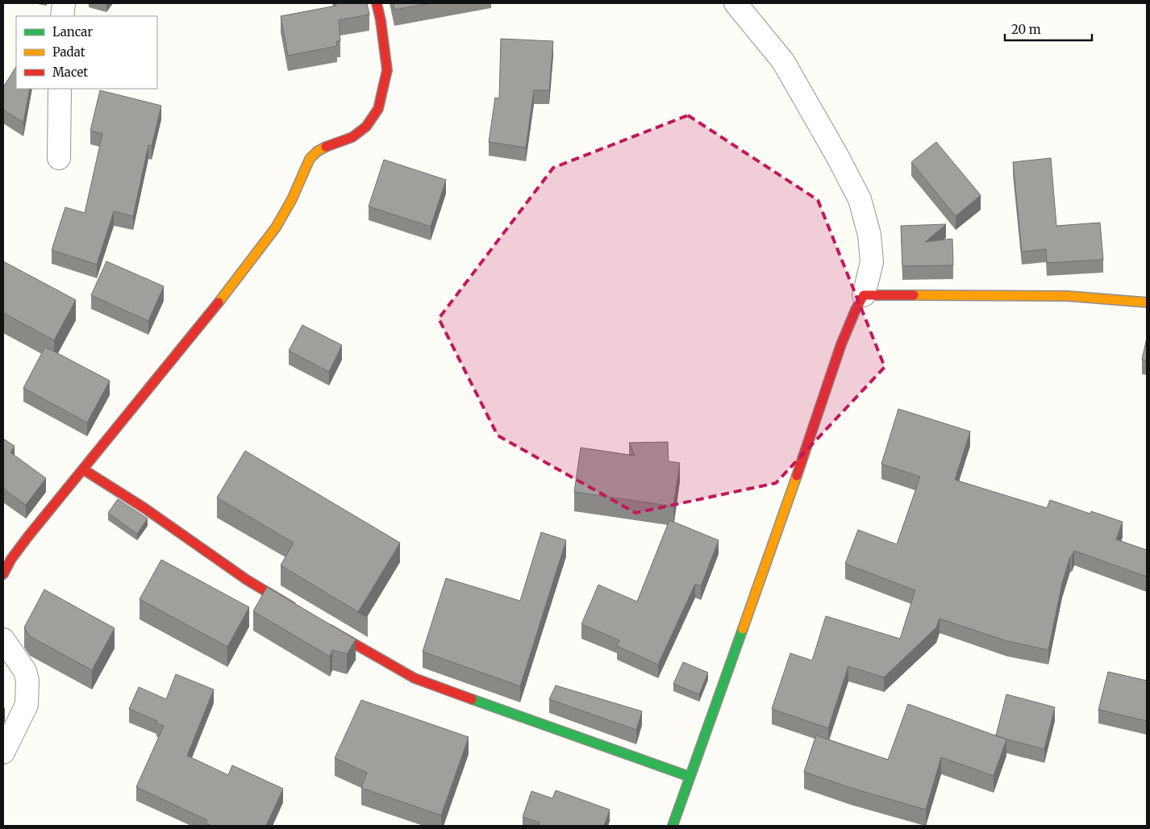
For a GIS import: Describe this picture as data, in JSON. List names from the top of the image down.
{
  "legend": ["Lancar", "Padat", "Macet"],
  "scale_bar": "20 m"
}
